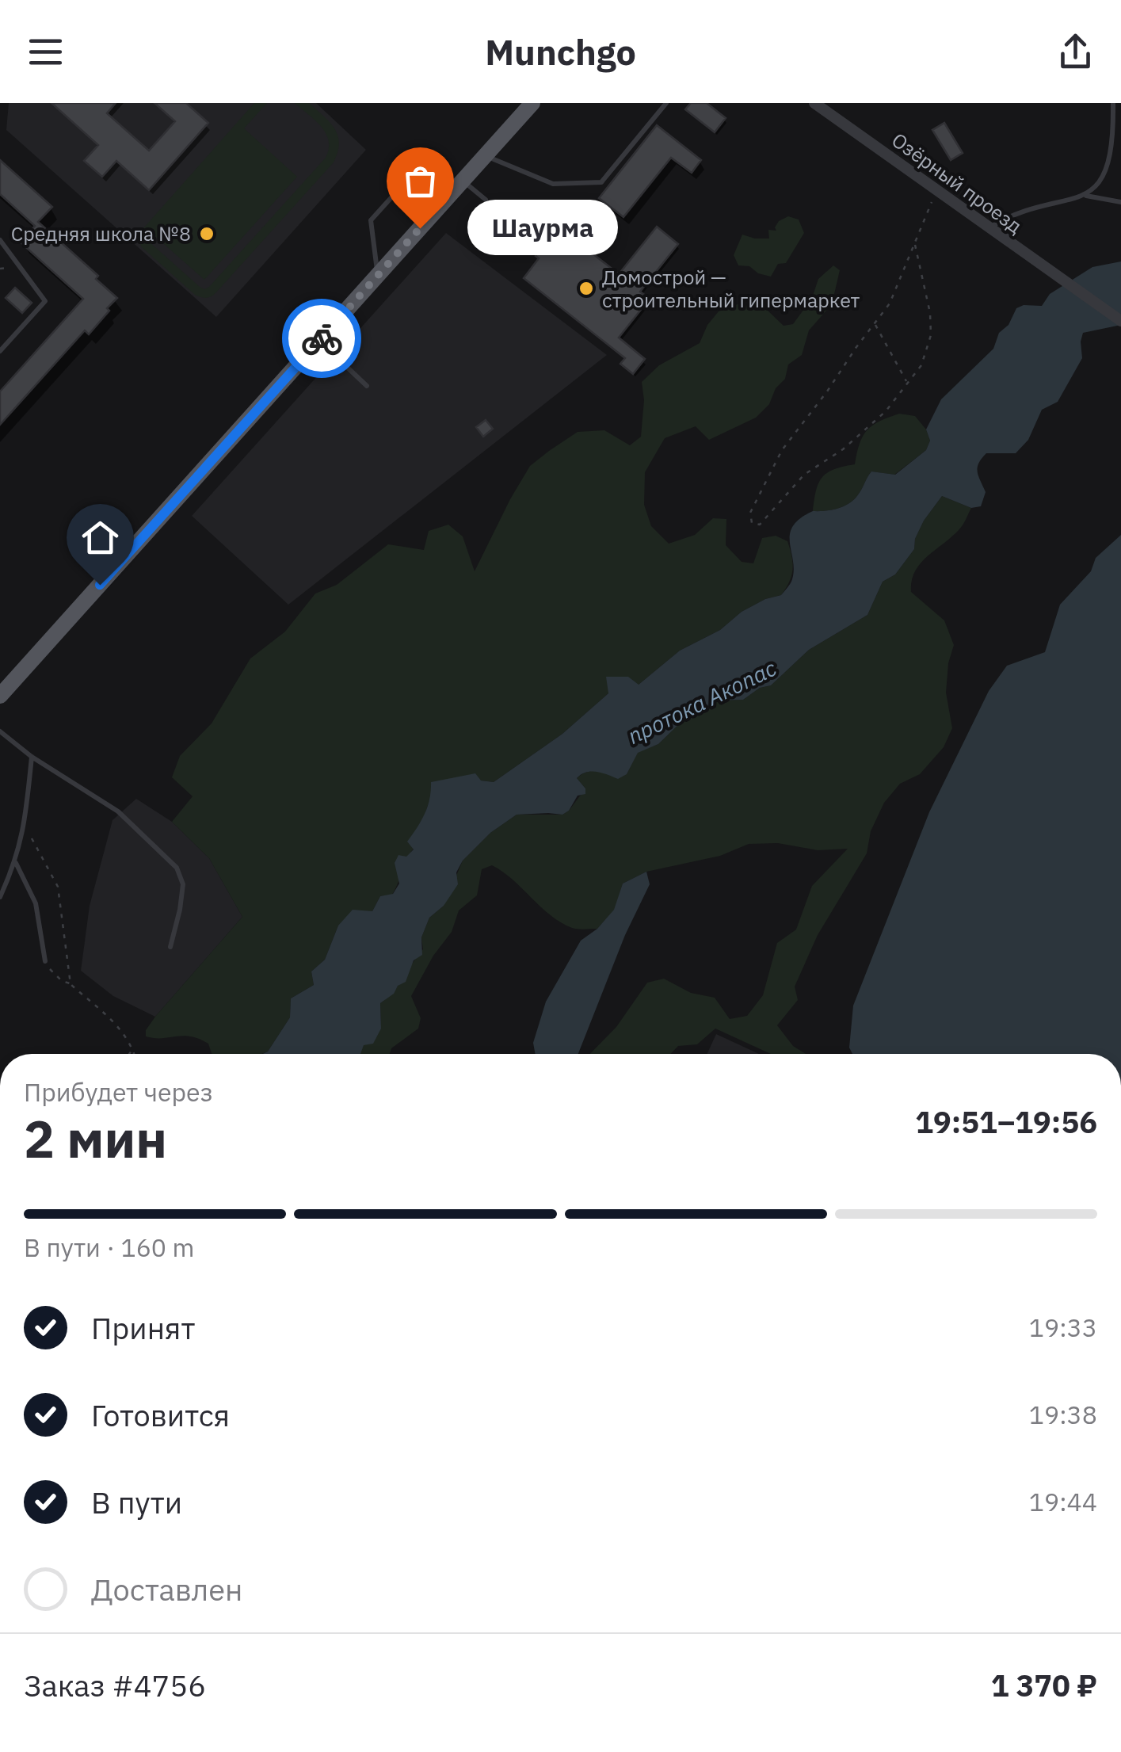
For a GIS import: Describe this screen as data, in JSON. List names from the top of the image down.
{
  "streets": {
    "street": ["Озёрный проезд"]
  },
  "water": ["протока Акопас"],
  "places": ["Шаурма", "Средняя школа №8", "Домострой — строительный гипермаркет"],
  "page": {
    "header": "Munchgo",
    "bubble": "Шаурма",
    "heading": ["2 мин", "Прибудет через", "19:51–19:56"],
    "panel": ["Заказ #4756", "1 370 ₽"],
    "bar": "В пути · 160 m",
    "list": [
      ["Принят", "19:33"],
      ["Готовится", "19:38"],
      ["В пути", "19:44"],
      "Доставлен"
    ]
  }
}
